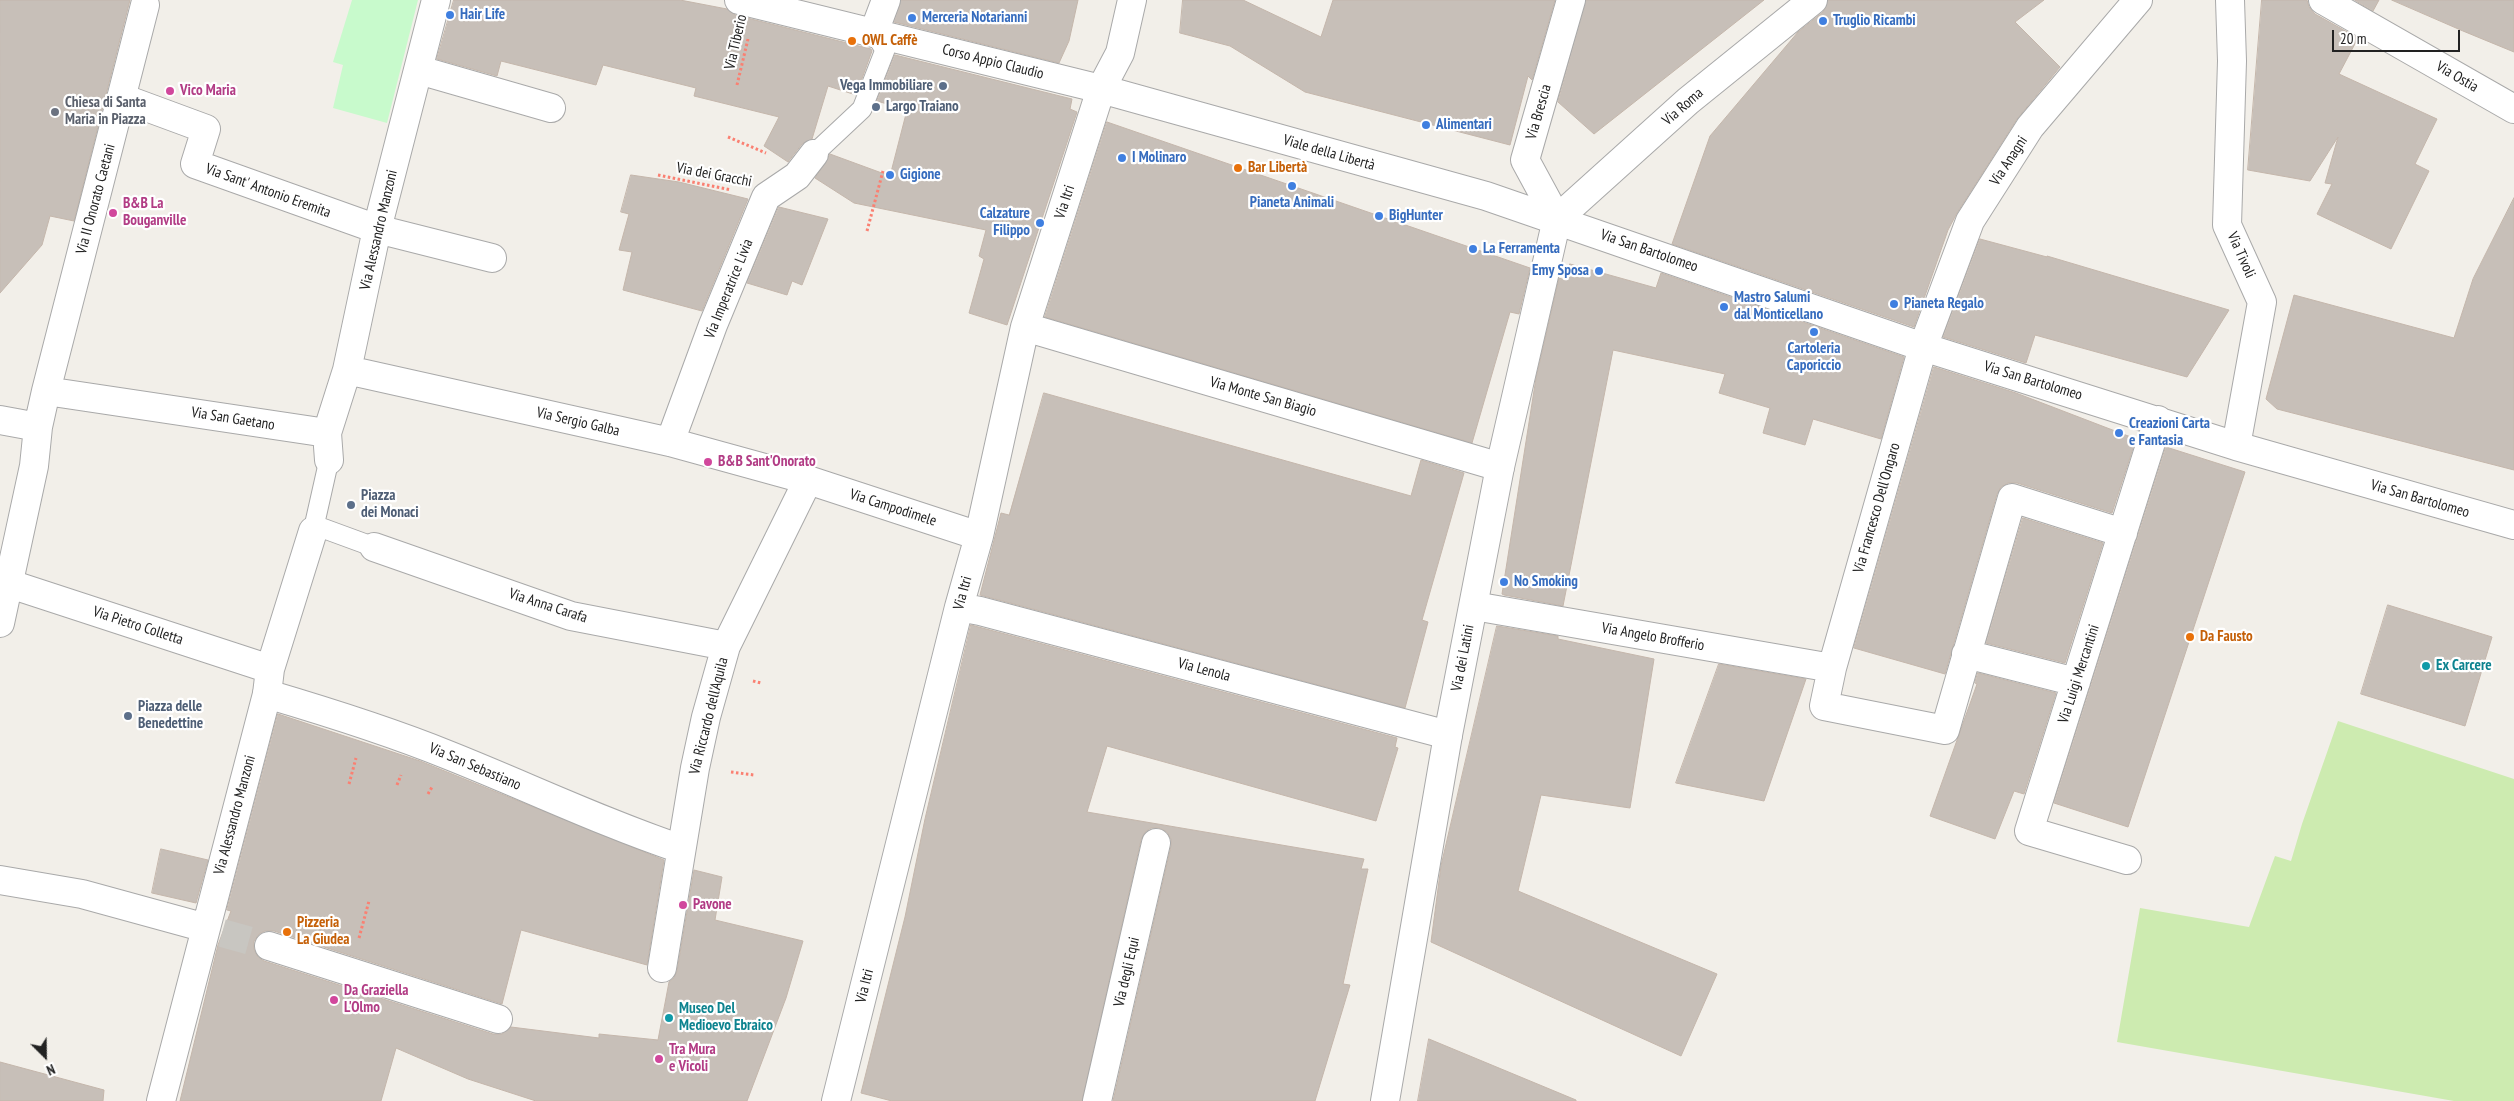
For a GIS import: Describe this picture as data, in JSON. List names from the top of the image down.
{
  "streets": {
    "street": [
      "Corso Appio Claudio",
      "Via Ostia",
      "Via Roma",
      "Via Brescia",
      "Viale della Libertà",
      "Via Anagni",
      "Via Sant' Antonio Eremita",
      "Via II Onorato Caetani",
      "Via Itri",
      "Via Alessandro Manzoni",
      "Via San Bartolomeo",
      "Via Tivoli",
      "Via Imperatrice Livia",
      "Via Monte San Biagio",
      "Via San Gaetano",
      "Via Sergio Galba",
      "Via Campodimele",
      "Via Francesco Dell'Ongaro",
      "Via Anna Carafa",
      "Via Pietro Colletta",
      "Via Angelo Brofferio",
      "Via dei Latini",
      "Via Lenola",
      "Via Luigi Mercantini",
      "Via Riccardo dell'Aquila",
      "Via San Sebastiano",
      "Via degli Equi"
    ],
    "path": ["Via Tiberio", "Via dei Gracchi"]
  },
  "crossings": [
    ["Via Tiberio", "Corso Appio Claudio"],
    ["Corso Appio Claudio", "Viale della Libertà"],
    ["Corso Appio Claudio", "Via Itri"],
    ["Via Roma", "Via Brescia"],
    ["Via Roma", "Viale della Libertà"],
    ["Via Roma", "Via San Bartolomeo"],
    ["Via Roma", "Via dei Latini"],
    ["Via Brescia", "Viale della Libertà"],
    ["Via Brescia", "Via San Bartolomeo"],
    ["Via Brescia", "Via dei Latini"],
    ["Viale della Libertà", "Via Itri"],
    ["Viale della Libertà", "Via San Bartolomeo"],
    ["Viale della Libertà", "Via dei Latini"],
    ["Via Anagni", "Via San Bartolomeo"],
    ["Via Anagni", "Via Francesco Dell'Ongaro"],
    ["Via dei Gracchi", "Via Imperatrice Livia"],
    ["Via Sant' Antonio Eremita", "Via II Onorato Caetani"],
    ["Via Sant' Antonio Eremita", "Via Alessandro Manzoni"],
    ["Via II Onorato Caetani", "Via San Gaetano"],
    ["Via II Onorato Caetani", "Via Pietro Colletta"],
    ["Via Itri", "Via Monte San Biagio"],
    ["Via Itri", "Via Campodimele"],
    ["Via Itri", "Via Lenola"],
    ["Via Alessandro Manzoni", "Via San Gaetano"],
    ["Via Alessandro Manzoni", "Via Sergio Galba"],
    ["Via Alessandro Manzoni", "Via Pietro Colletta"],
    ["Via Alessandro Manzoni", "Via San Sebastiano"],
    ["Via San Bartolomeo", "Via Tivoli"],
    ["Via San Bartolomeo", "Via Francesco Dell'Ongaro"],
    ["Via San Bartolomeo", "Via dei Latini"],
    ["Via San Bartolomeo", "Via Luigi Mercantini"],
    ["Via Imperatrice Livia", "Via Sergio Galba"],
    ["Via Monte San Biagio", "Via dei Latini"],
    ["Via Sergio Galba", "Via Campodimele"],
    ["Via Sergio Galba", "Via Riccardo dell'Aquila"],
    ["Via Campodimele", "Via Riccardo dell'Aquila"],
    ["Via Francesco Dell'Ongaro", "Via Angelo Brofferio"],
    ["Via Anna Carafa", "Via Riccardo dell'Aquila"],
    ["Via Pietro Colletta", "Via San Sebastiano"],
    ["Via Angelo Brofferio", "Via dei Latini"],
    ["Via dei Latini", "Via Lenola"],
    ["Via Riccardo dell'Aquila", "Via San Sebastiano"]
  ],
  "places": [
    "Hair Life",
    "Merceria Notarianni",
    "Truglio Ricambi",
    "OWL Caffè",
    "Vega Immobiliare",
    "Vico Maria",
    "Largo Traiano",
    "Chiesa di Santa Maria in Piazza",
    "Alimentari",
    "I Molinaro",
    "Bar Libertà",
    "Gigione",
    "Pianeta Animali",
    "B&B La Bouganville",
    "BigHunter",
    "Calzature Filippo",
    "La Ferramenta",
    "Emy Sposa",
    "Pianeta Regalo",
    "Mastro Salumi dal Monticellano",
    "Cartoleria Caporiccio",
    "Creazioni Carta e Fantasia",
    "B&B Sant'Onorato",
    "Piazza dei Monaci",
    "No Smoking",
    "Da Fausto",
    "Ex Carcere",
    "Piazza delle Benedettine",
    "Pavone",
    "Pizzeria La Giudea",
    "Da Graziella L'Olmo",
    "Museo Del Medioevo Ebraico",
    "Tra Mura e Vicoli"
  ],
  "scale_bar": "20 m",
  "north": "bottom right"
}
